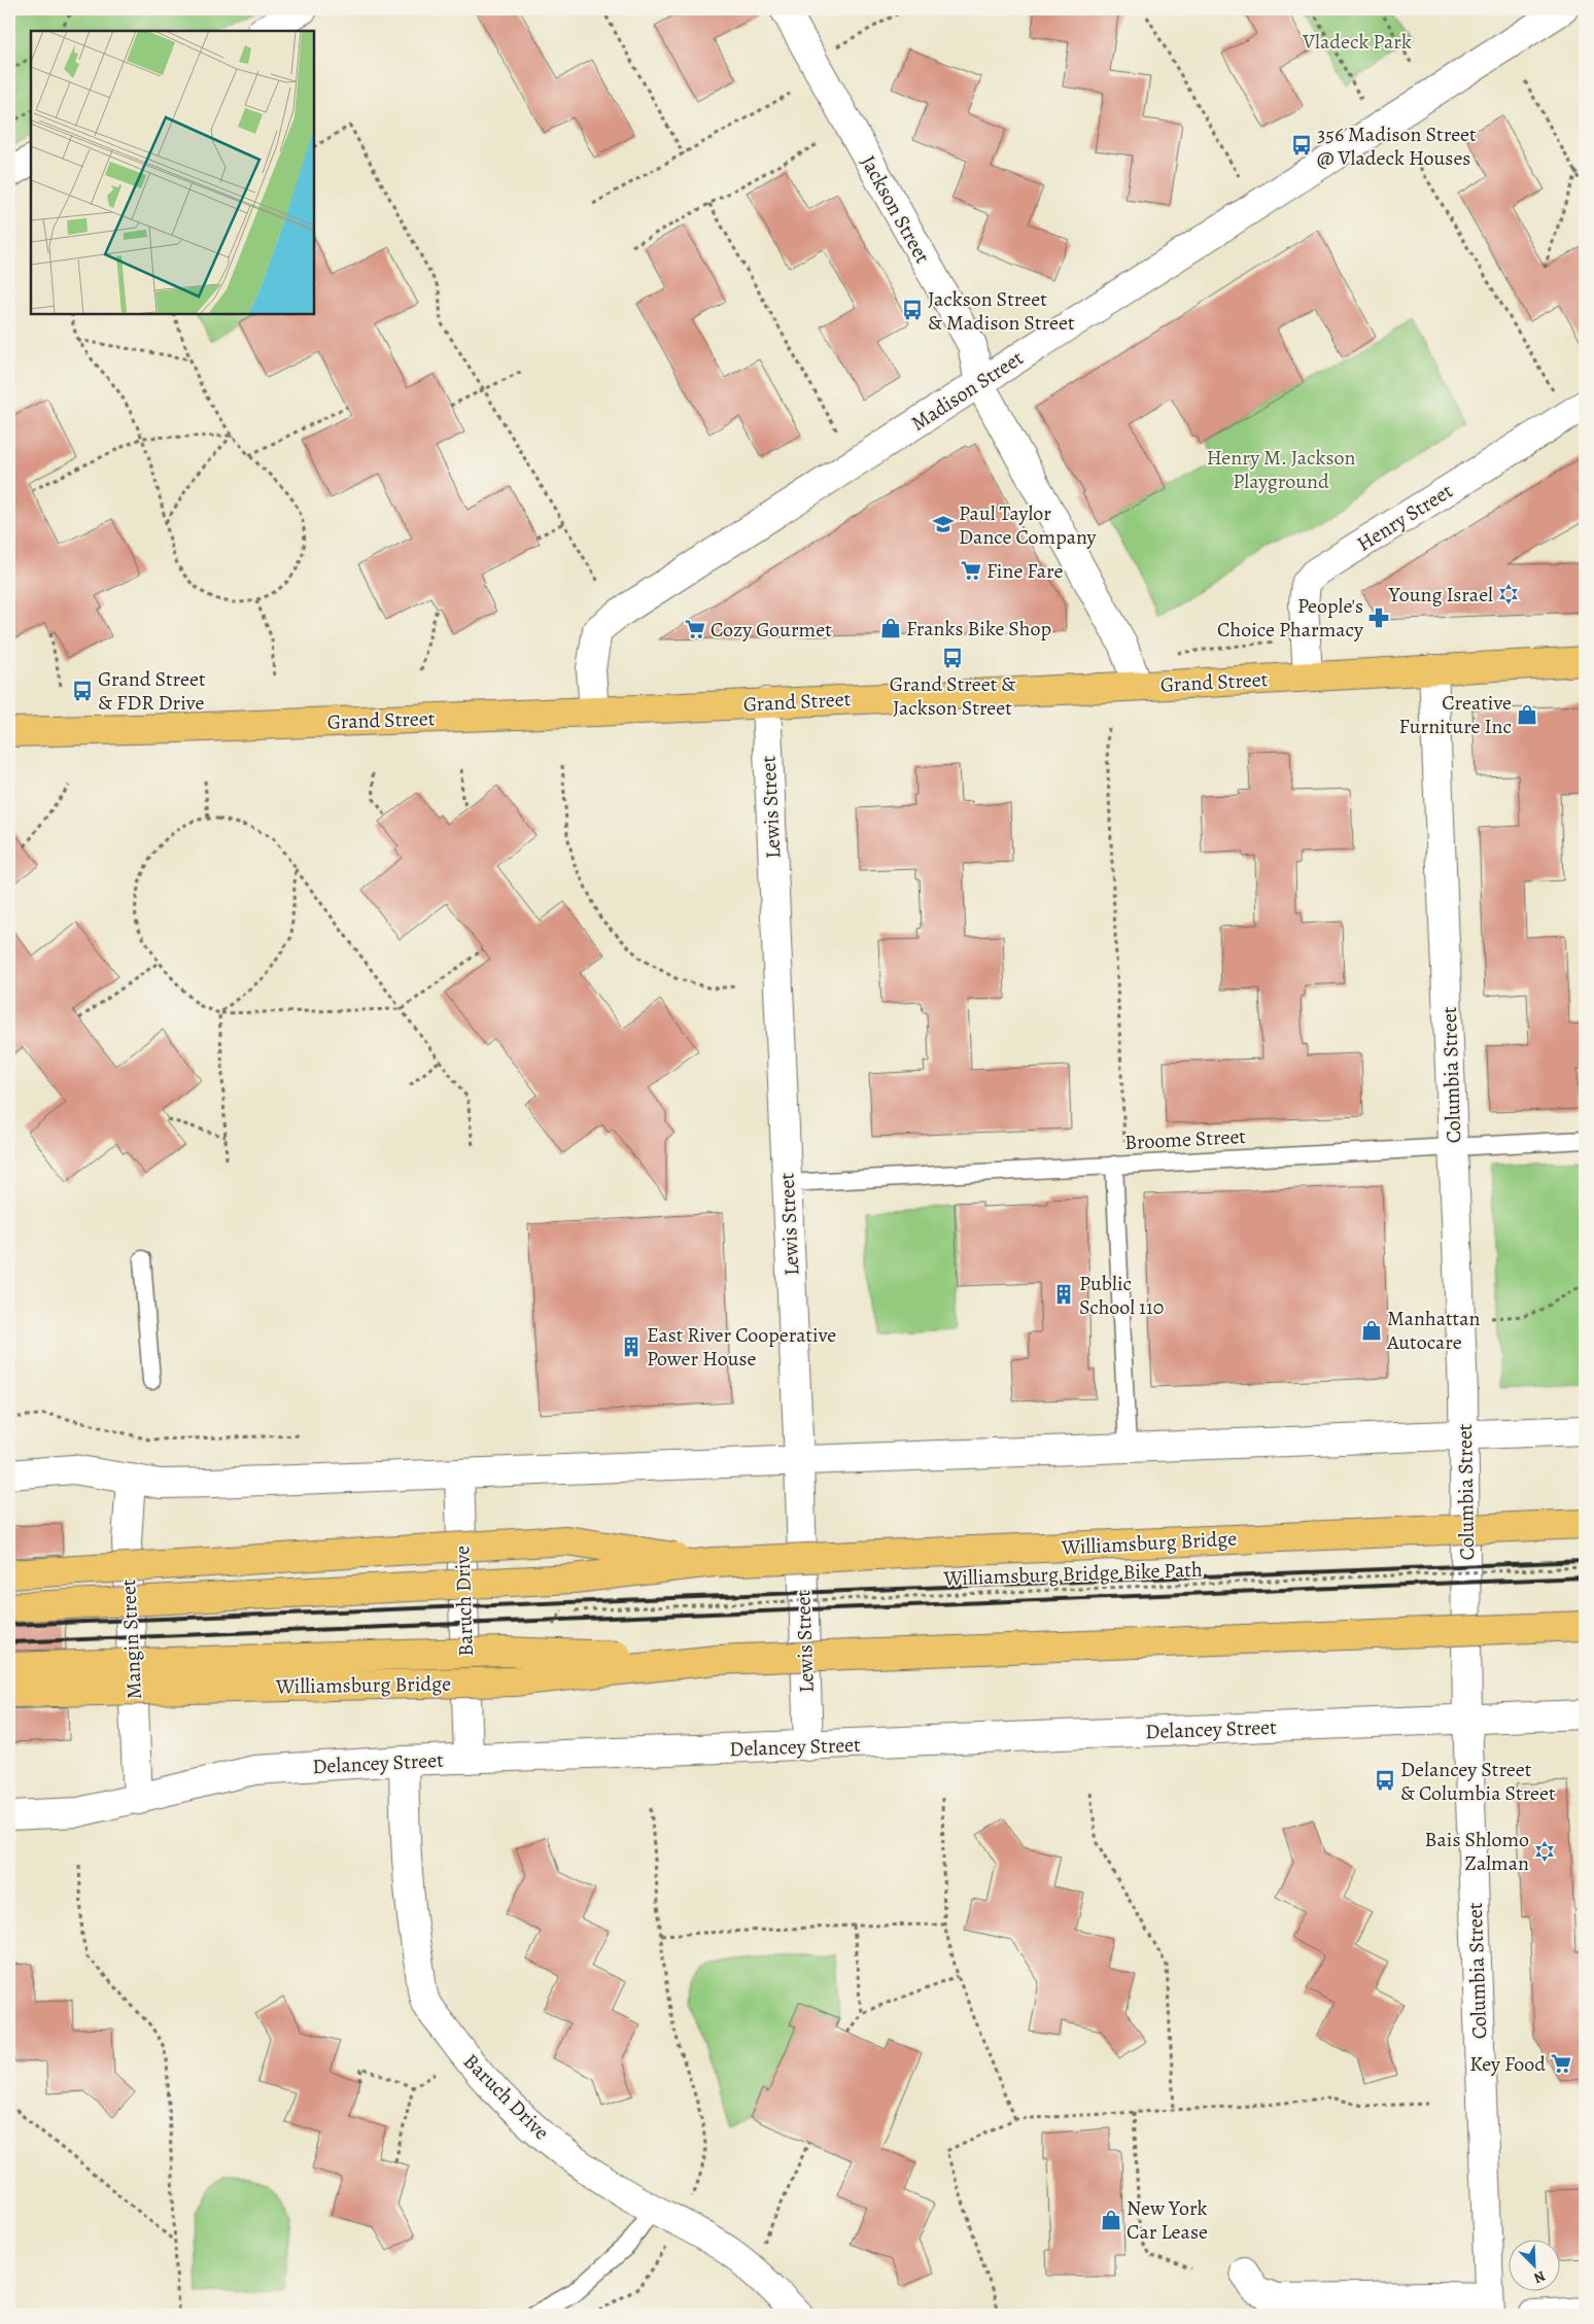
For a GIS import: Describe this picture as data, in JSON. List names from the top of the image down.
{
  "streets": {
    "main road": ["Grand Street", "Williamsburg Bridge"],
    "street": [
      "Jackson Street",
      "Madison Street",
      "Henry Street",
      "Lewis Street",
      "Columbia Street",
      "Baruch Drive",
      "Mangin Street",
      "Delancey Street"
    ],
    "lane": ["Broome Street"],
    "path": ["Williamsburg Bridge Bike Path"]
  },
  "crossings": [
    ["Jackson Street", "Madison Street"],
    ["Jackson Street", "Grand Street"],
    ["Madison Street", "Grand Street"],
    ["Henry Street", "Grand Street"],
    ["Grand Street", "Lewis Street"],
    ["Grand Street", "Columbia Street"],
    ["Lewis Street", "Broome Street"],
    ["Lewis Street", "Delancey Street"],
    ["Columbia Street", "Broome Street"],
    ["Columbia Street", "Delancey Street"],
    ["Baruch Drive", "Delancey Street"],
    ["Mangin Street", "Delancey Street"]
  ],
  "parks": ["Vladeck Park", "Henry M. Jackson Playground"],
  "places": {
    "bus stop": [
      "356 Madison Street @ Vladeck Houses",
      "Jackson Street & Madison Street",
      "Grand Street & Jackson Street",
      "Grand Street & FDR Drive",
      "Delancey Street & Columbia Street"
    ],
    "school or university": ["Paul Taylor Dance Company"],
    "supermarket": ["Fine Fare", "Cozy Gourmet", "Key Food"],
    "synagogue": ["Young Israel", "Bais Shlomo Zalman"],
    "pharmacy": ["People's Choice Pharmacy"],
    "shop": [
      "Franks Bike Shop",
      "Creative Furniture Inc",
      "Manhattan Autocare",
      "New York Car Lease"
    ],
    "building": ["Public School 110", "East River Cooperative Power House"]
  },
  "north": "bottom right"
}
